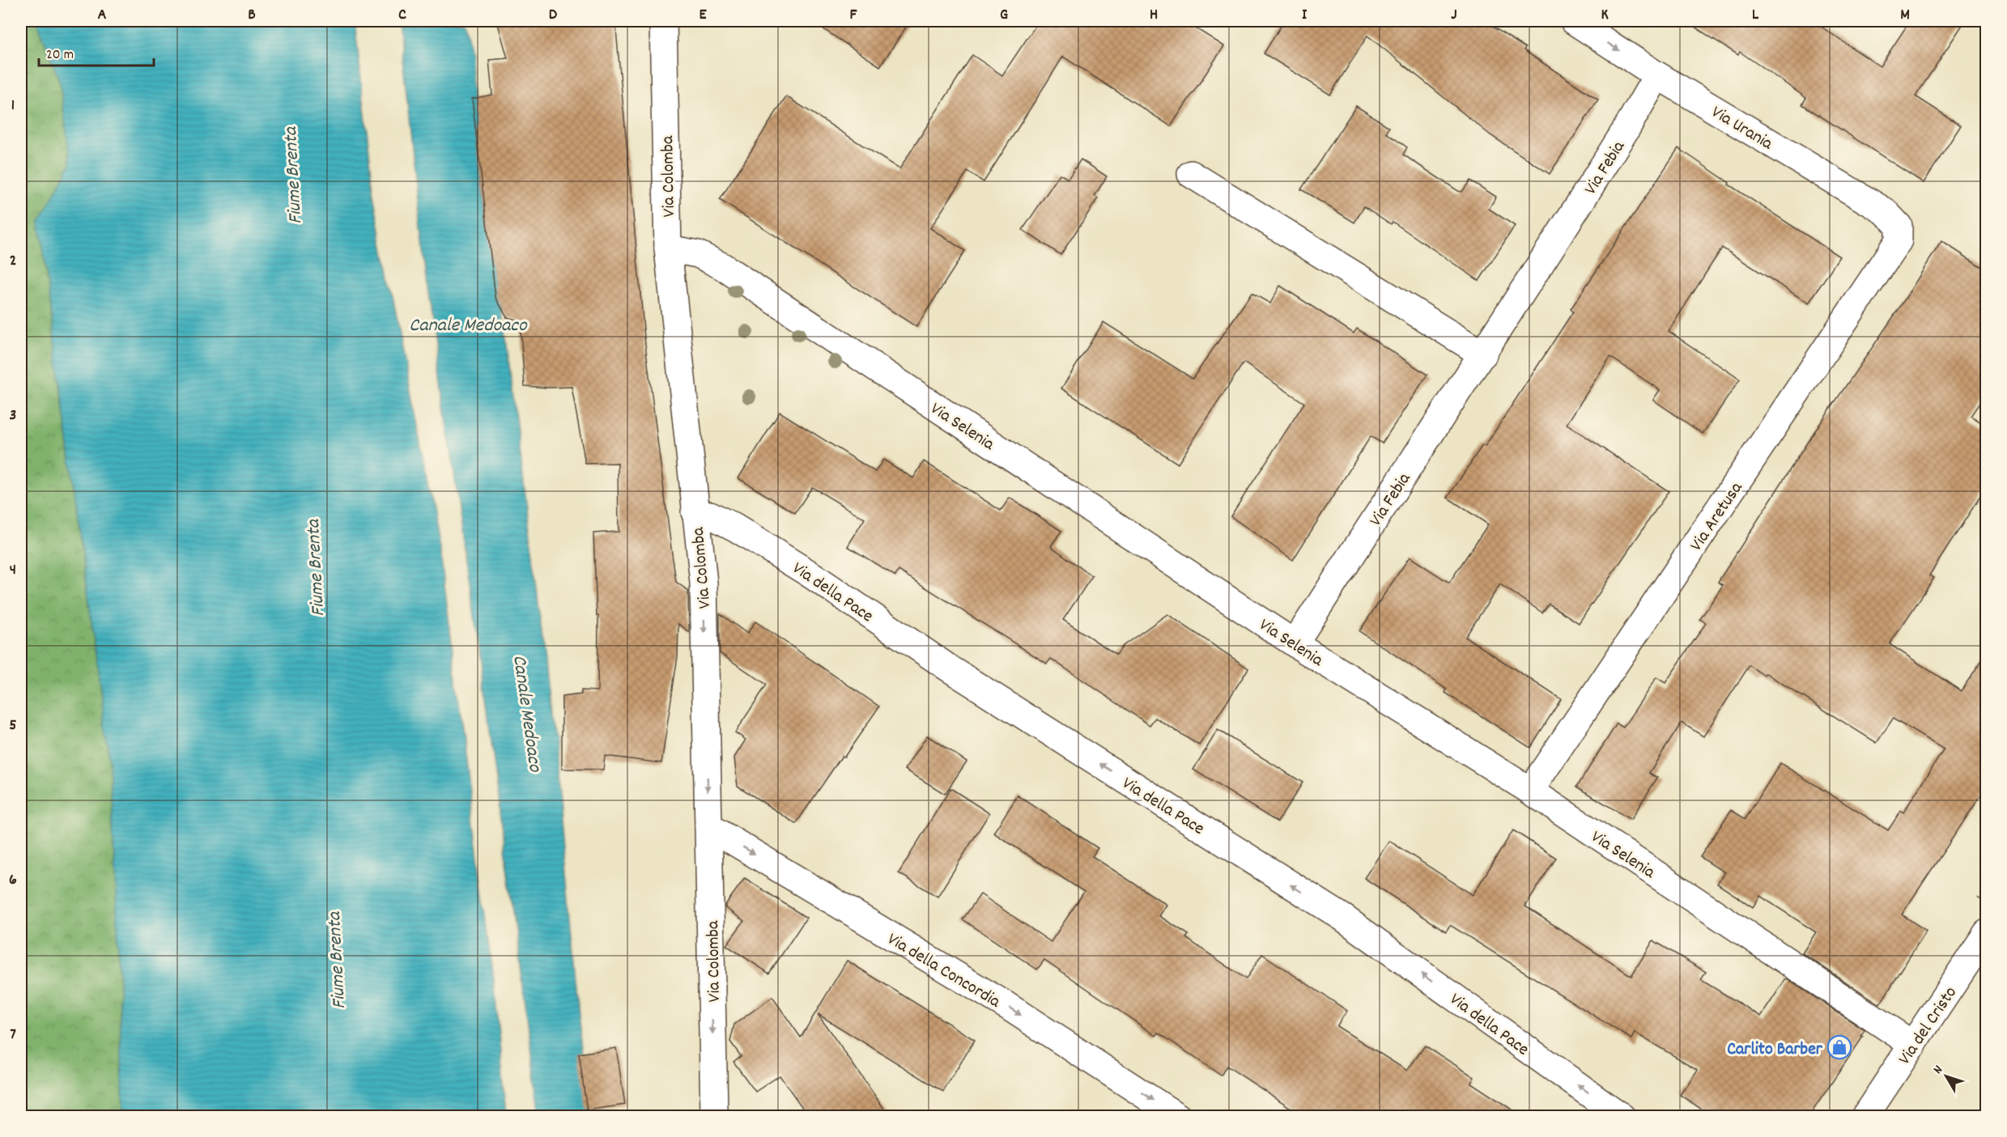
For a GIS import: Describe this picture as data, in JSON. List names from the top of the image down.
{
  "streets": {
    "street": [
      "Via Urania",
      "Via Febia",
      "Via Colomba",
      "Via Selenia",
      "Via Aretusa",
      "Via della Pace",
      "Via della Concordia",
      "Via del Cristo"
    ]
  },
  "crossings": [
    ["Via Urania", "Via Febia"],
    ["Via Urania", "Via Aretusa"],
    ["Via Febia", "Via Selenia"],
    ["Via Colomba", "Via Selenia"],
    ["Via Colomba", "Via della Pace"],
    ["Via Colomba", "Via della Concordia"],
    ["Via Selenia", "Via Aretusa"],
    ["Via Selenia", "Via del Cristo"]
  ],
  "one_way": ["Via Colomba", "Via della Pace", "Via della Concordia"],
  "water": ["Fiume Brenta", "Canale Medoaco"],
  "places": {
    "shop": ["Carlito Barber"]
  },
  "scale_bar": "20 m",
  "north": "top left",
  "grid": {
    "columns": [
      "A",
      "B",
      "C",
      "D",
      "E",
      "F",
      "G",
      "H",
      "I",
      "J",
      "K",
      "L",
      "M"
    ],
    "rows": [
      "1",
      "2",
      "3",
      "4",
      "5",
      "6",
      "7"
    ]
  }
}
